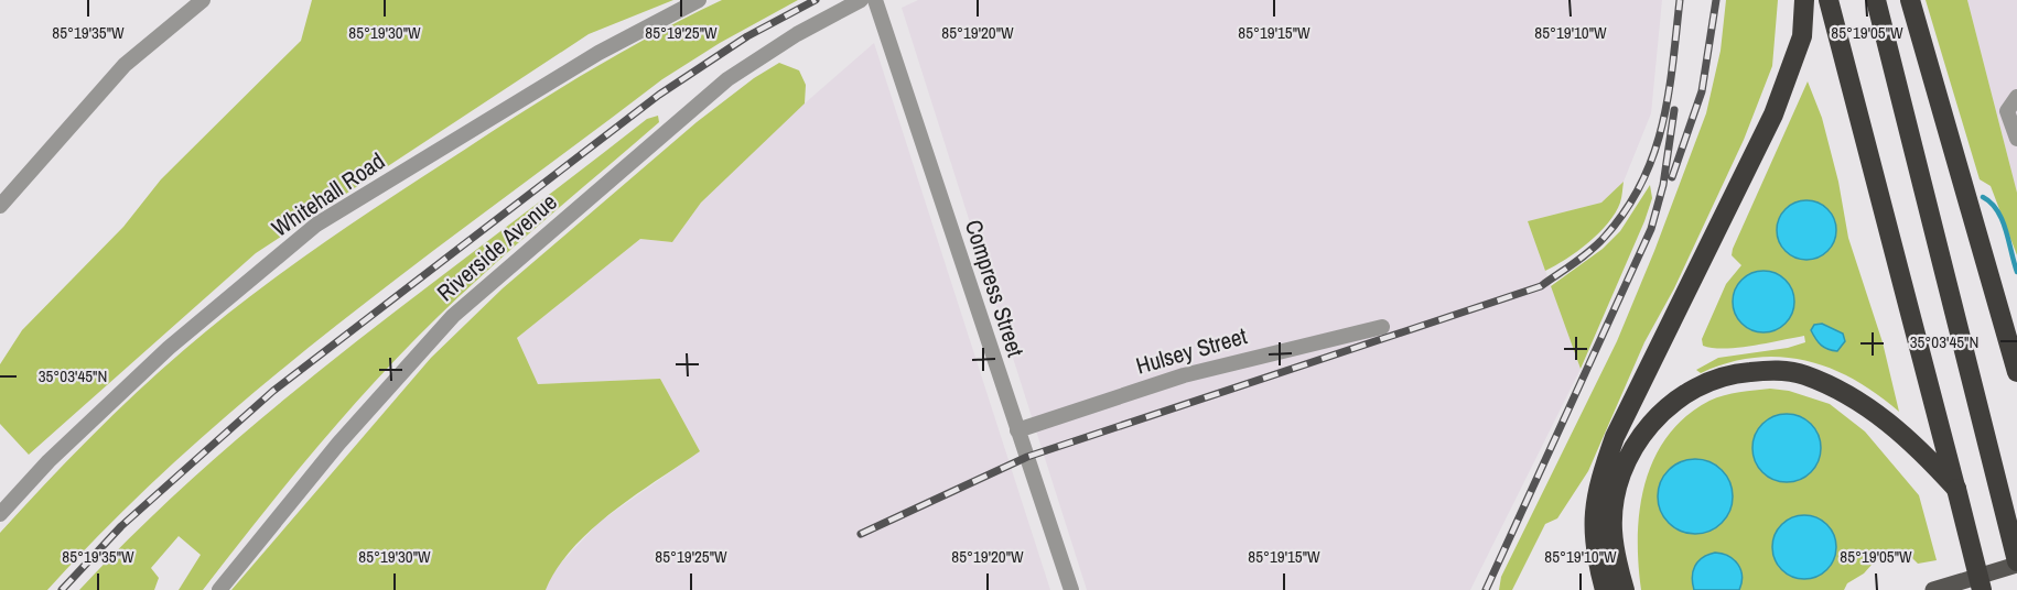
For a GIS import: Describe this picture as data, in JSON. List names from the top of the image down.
{
  "streets": {
    "street": [
      "Whitehall Road",
      "Riverside Avenue",
      "Compress Street",
      "Hulsey Street"
    ]
  },
  "crossings": [
    ["Compress Street", "Hulsey Street"]
  ],
  "coordinates": [
    "85°19'35\"W",
    "85°19'30\"W",
    "85°19'25\"W",
    "85°19'20\"W",
    "85°19'15\"W",
    "85°19'10\"W",
    "85°19'05\"W",
    "35°03'45\"N"
  ]
}
